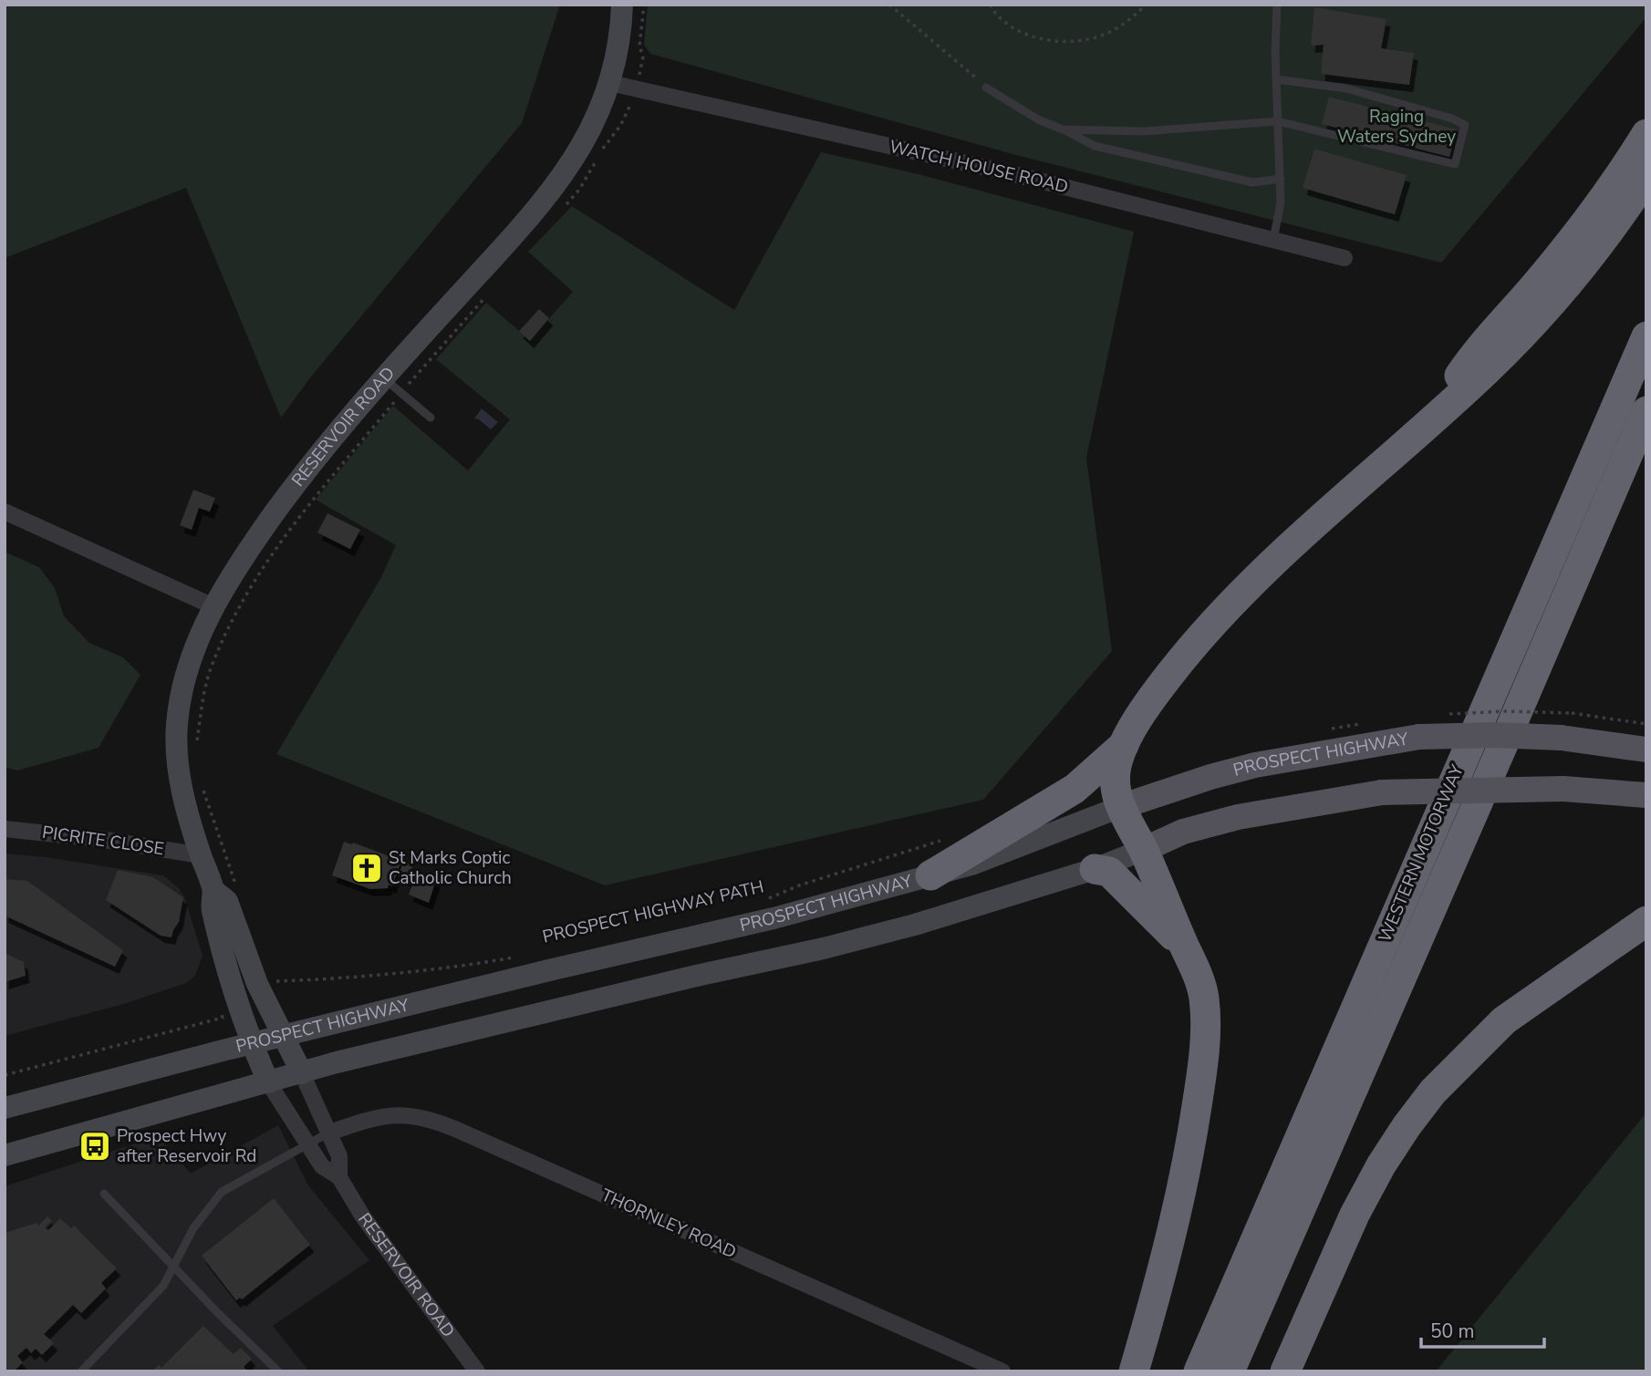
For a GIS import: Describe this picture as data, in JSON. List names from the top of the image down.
{
  "streets": {
    "highway": ["WESTERN MOTORWAY"],
    "main road": ["RESERVOIR ROAD", "PROSPECT HIGHWAY"],
    "street": ["WATCH HOUSE ROAD", "PICRITE CLOSE", "THORNLEY ROAD"],
    "path": ["PROSPECT HIGHWAY PATH"]
  },
  "crossings": [
    ["WATCH HOUSE ROAD", "RESERVOIR ROAD"],
    ["RESERVOIR ROAD", "PROSPECT HIGHWAY"],
    ["RESERVOIR ROAD", "PICRITE CLOSE"],
    ["RESERVOIR ROAD", "THORNLEY ROAD"]
  ],
  "parks": ["Raging Waters Sydney"],
  "places": {
    "church": ["St Marks Coptic Catholic Church"],
    "bus stop": ["Prospect Hwy after Reservoir Rd"]
  },
  "scale_bar": "50 m"
}
